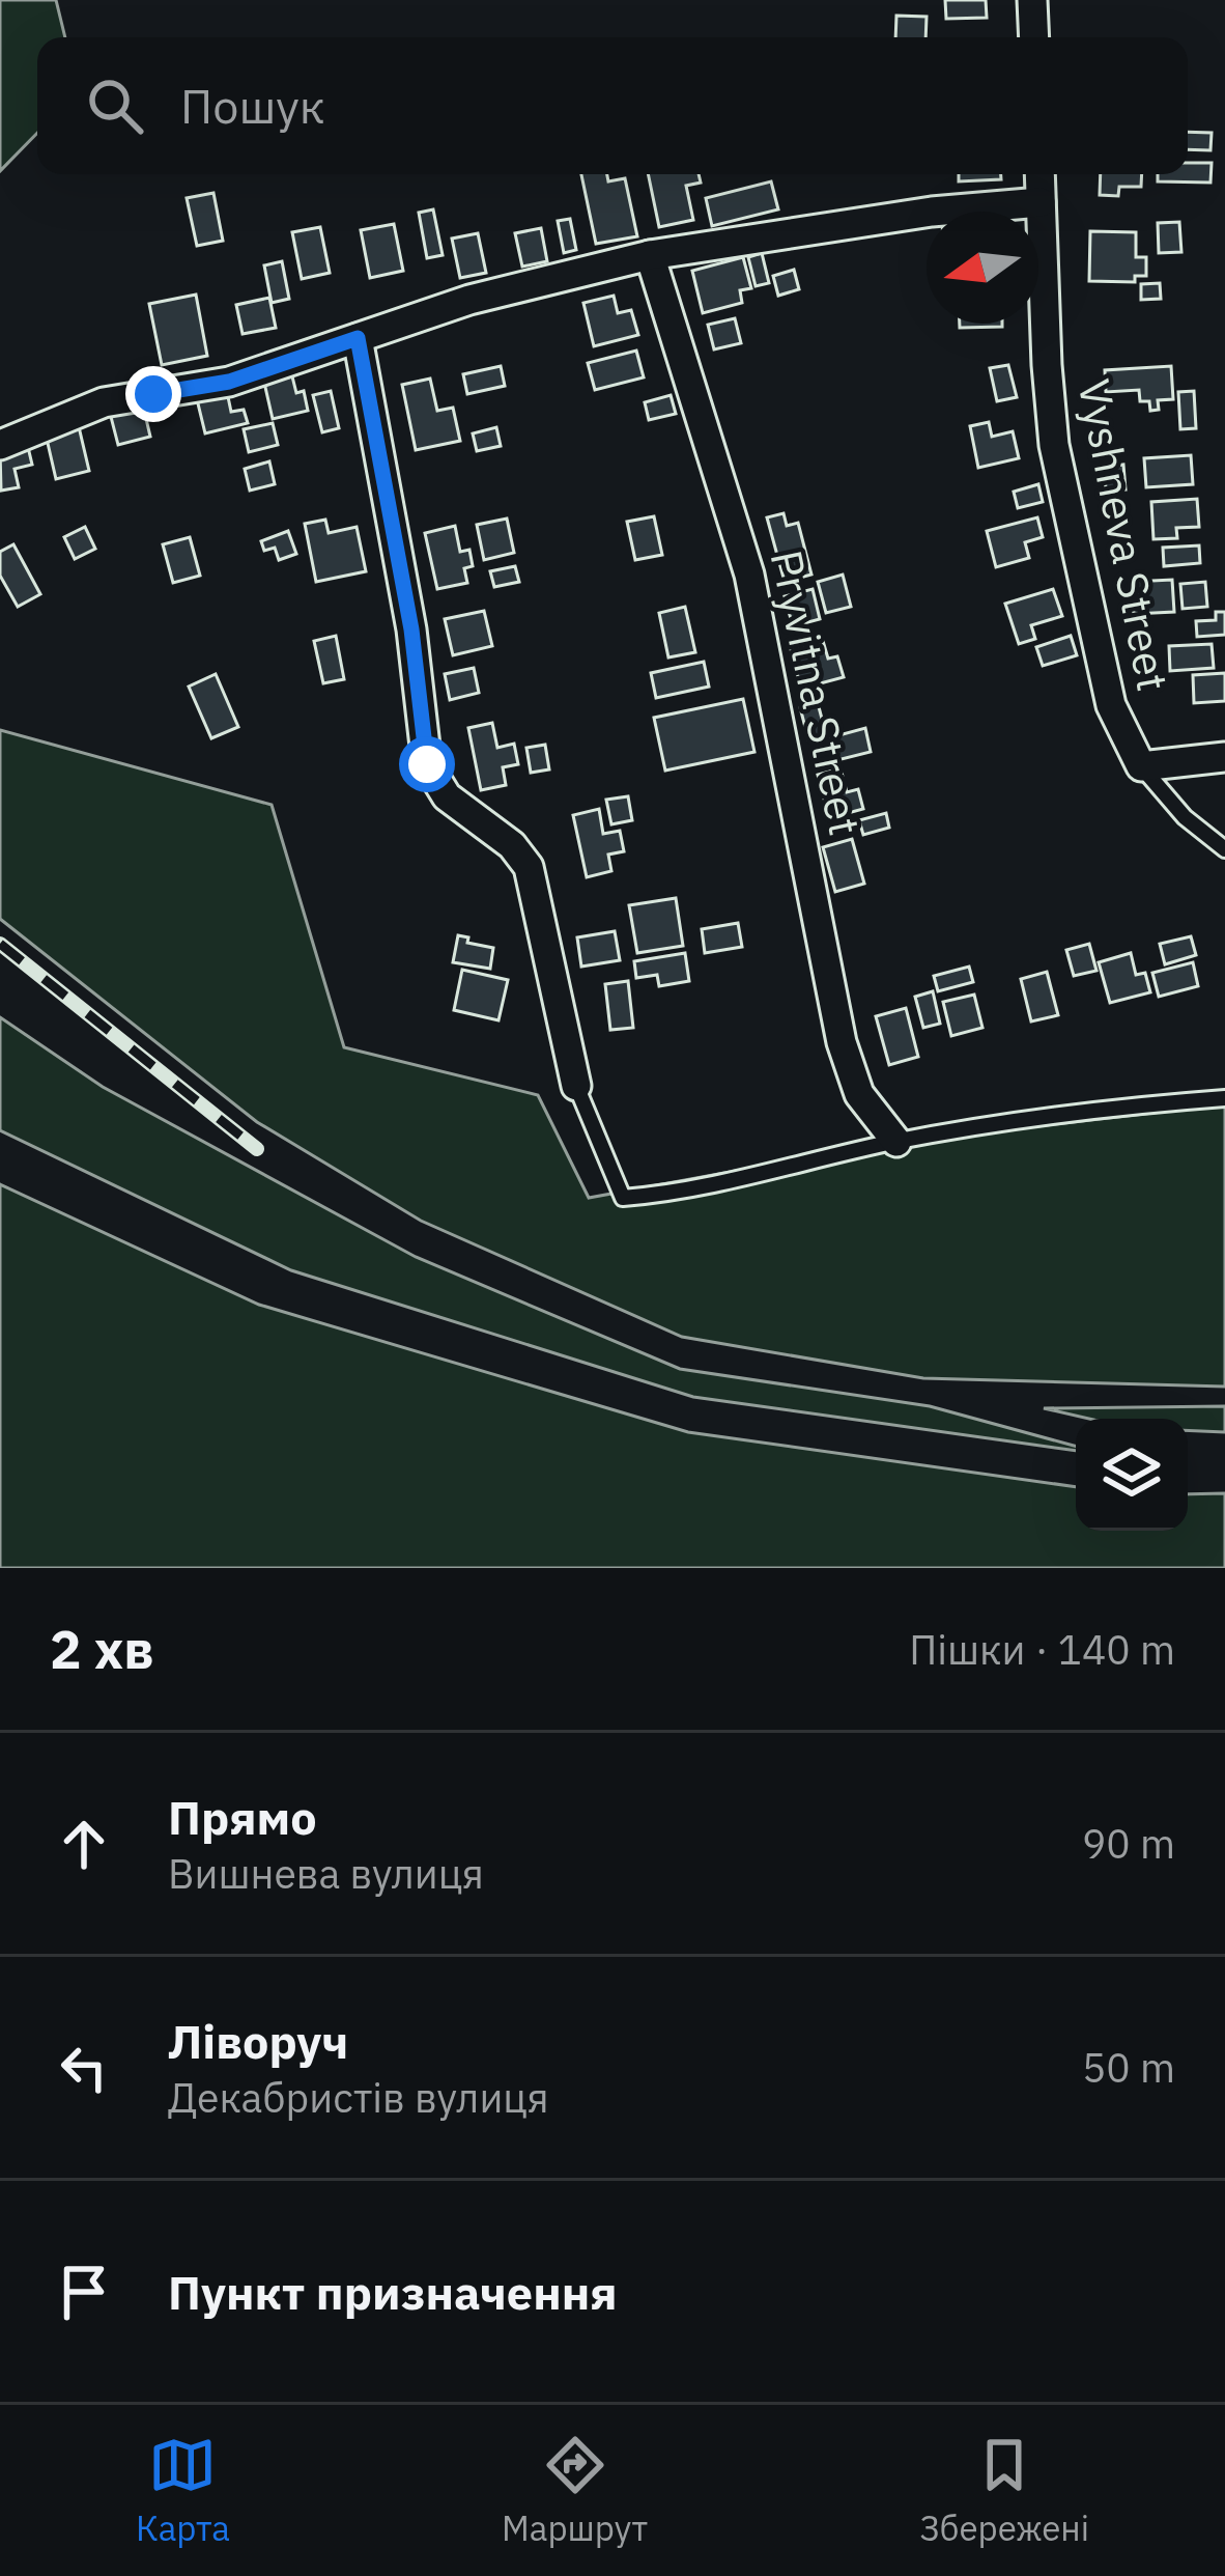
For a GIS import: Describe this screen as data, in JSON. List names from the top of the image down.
{
  "streets": {
    "street": ["Vyshneva Street", "Pryvitna Street"]
  },
  "north": "left",
  "page": {
    "search": "Пошук",
    "heading": ["2 хв", "Пішки · 140 m"],
    "list": [
      ["Прямо", "Вишнева вулиця", "90 m"],
      ["Ліворуч", "Декабристів вулиця", "50 m"],
      "Пункт призначення"
    ],
    "nav": ["Карта", "Маршрут", "Збережені"]
  }
}
